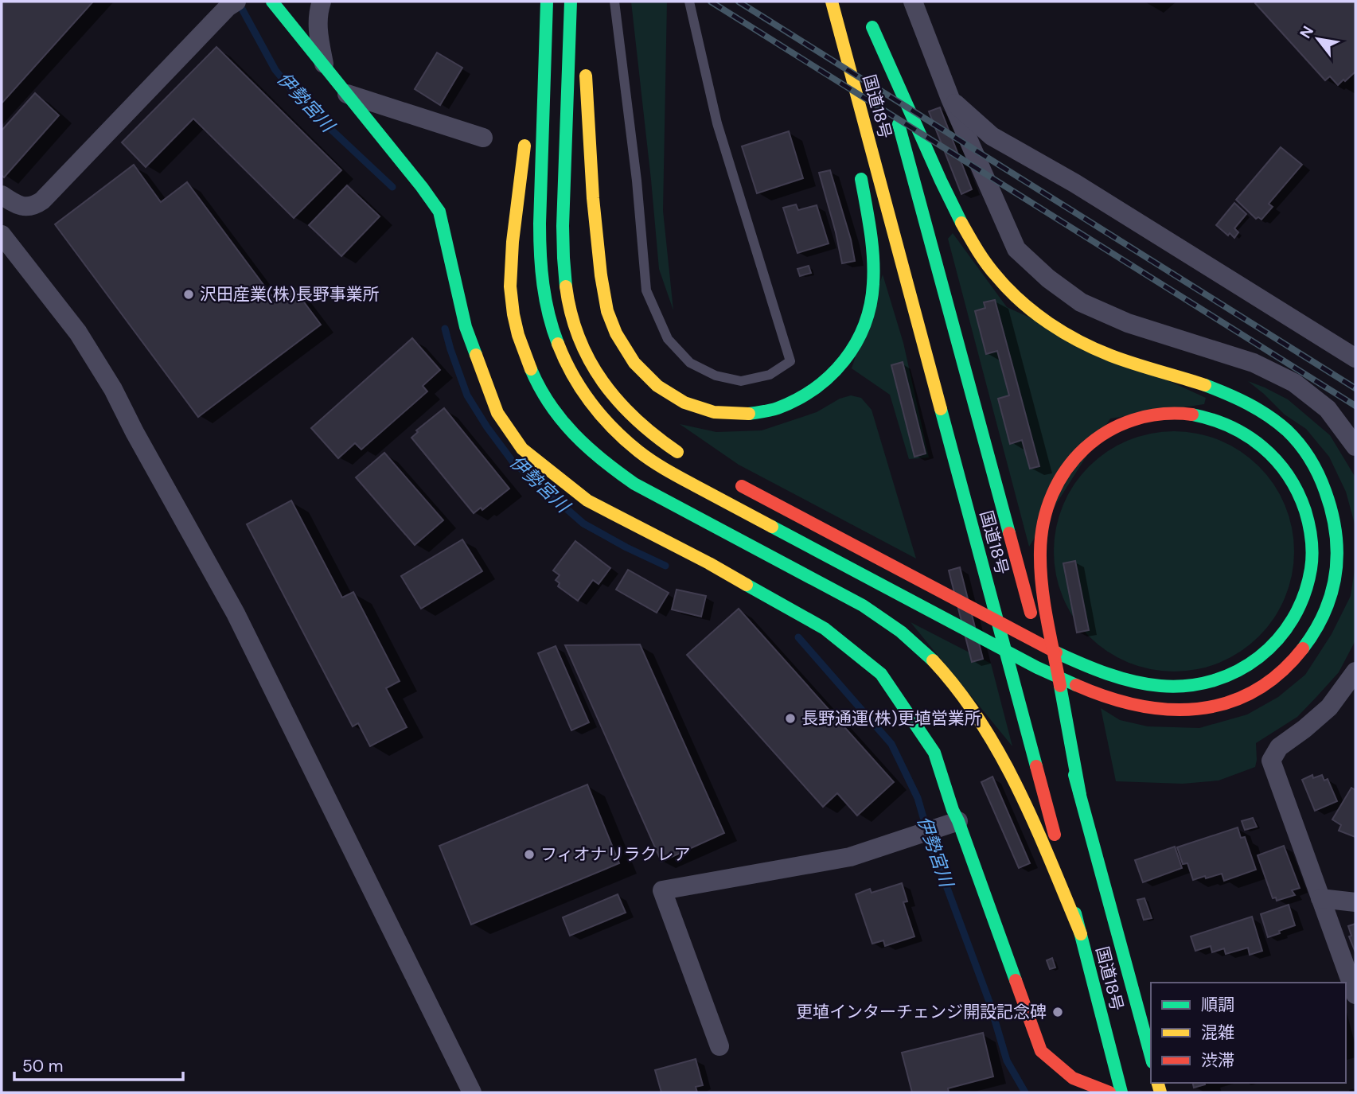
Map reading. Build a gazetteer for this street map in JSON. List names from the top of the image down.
{
  "streets": {
    "main road": ["国道18号"]
  },
  "water": ["伊勢宮川"],
  "places": [
    "沢田産業(株)長野事業所",
    "長野通運(株)更埴営業所",
    "フィオナリラクレア",
    "更埴インターチェンジ開設記念碑"
  ],
  "legend": ["順調", "混雑", "渋滞"],
  "scale_bar": "50 m",
  "north": "top left"
}
